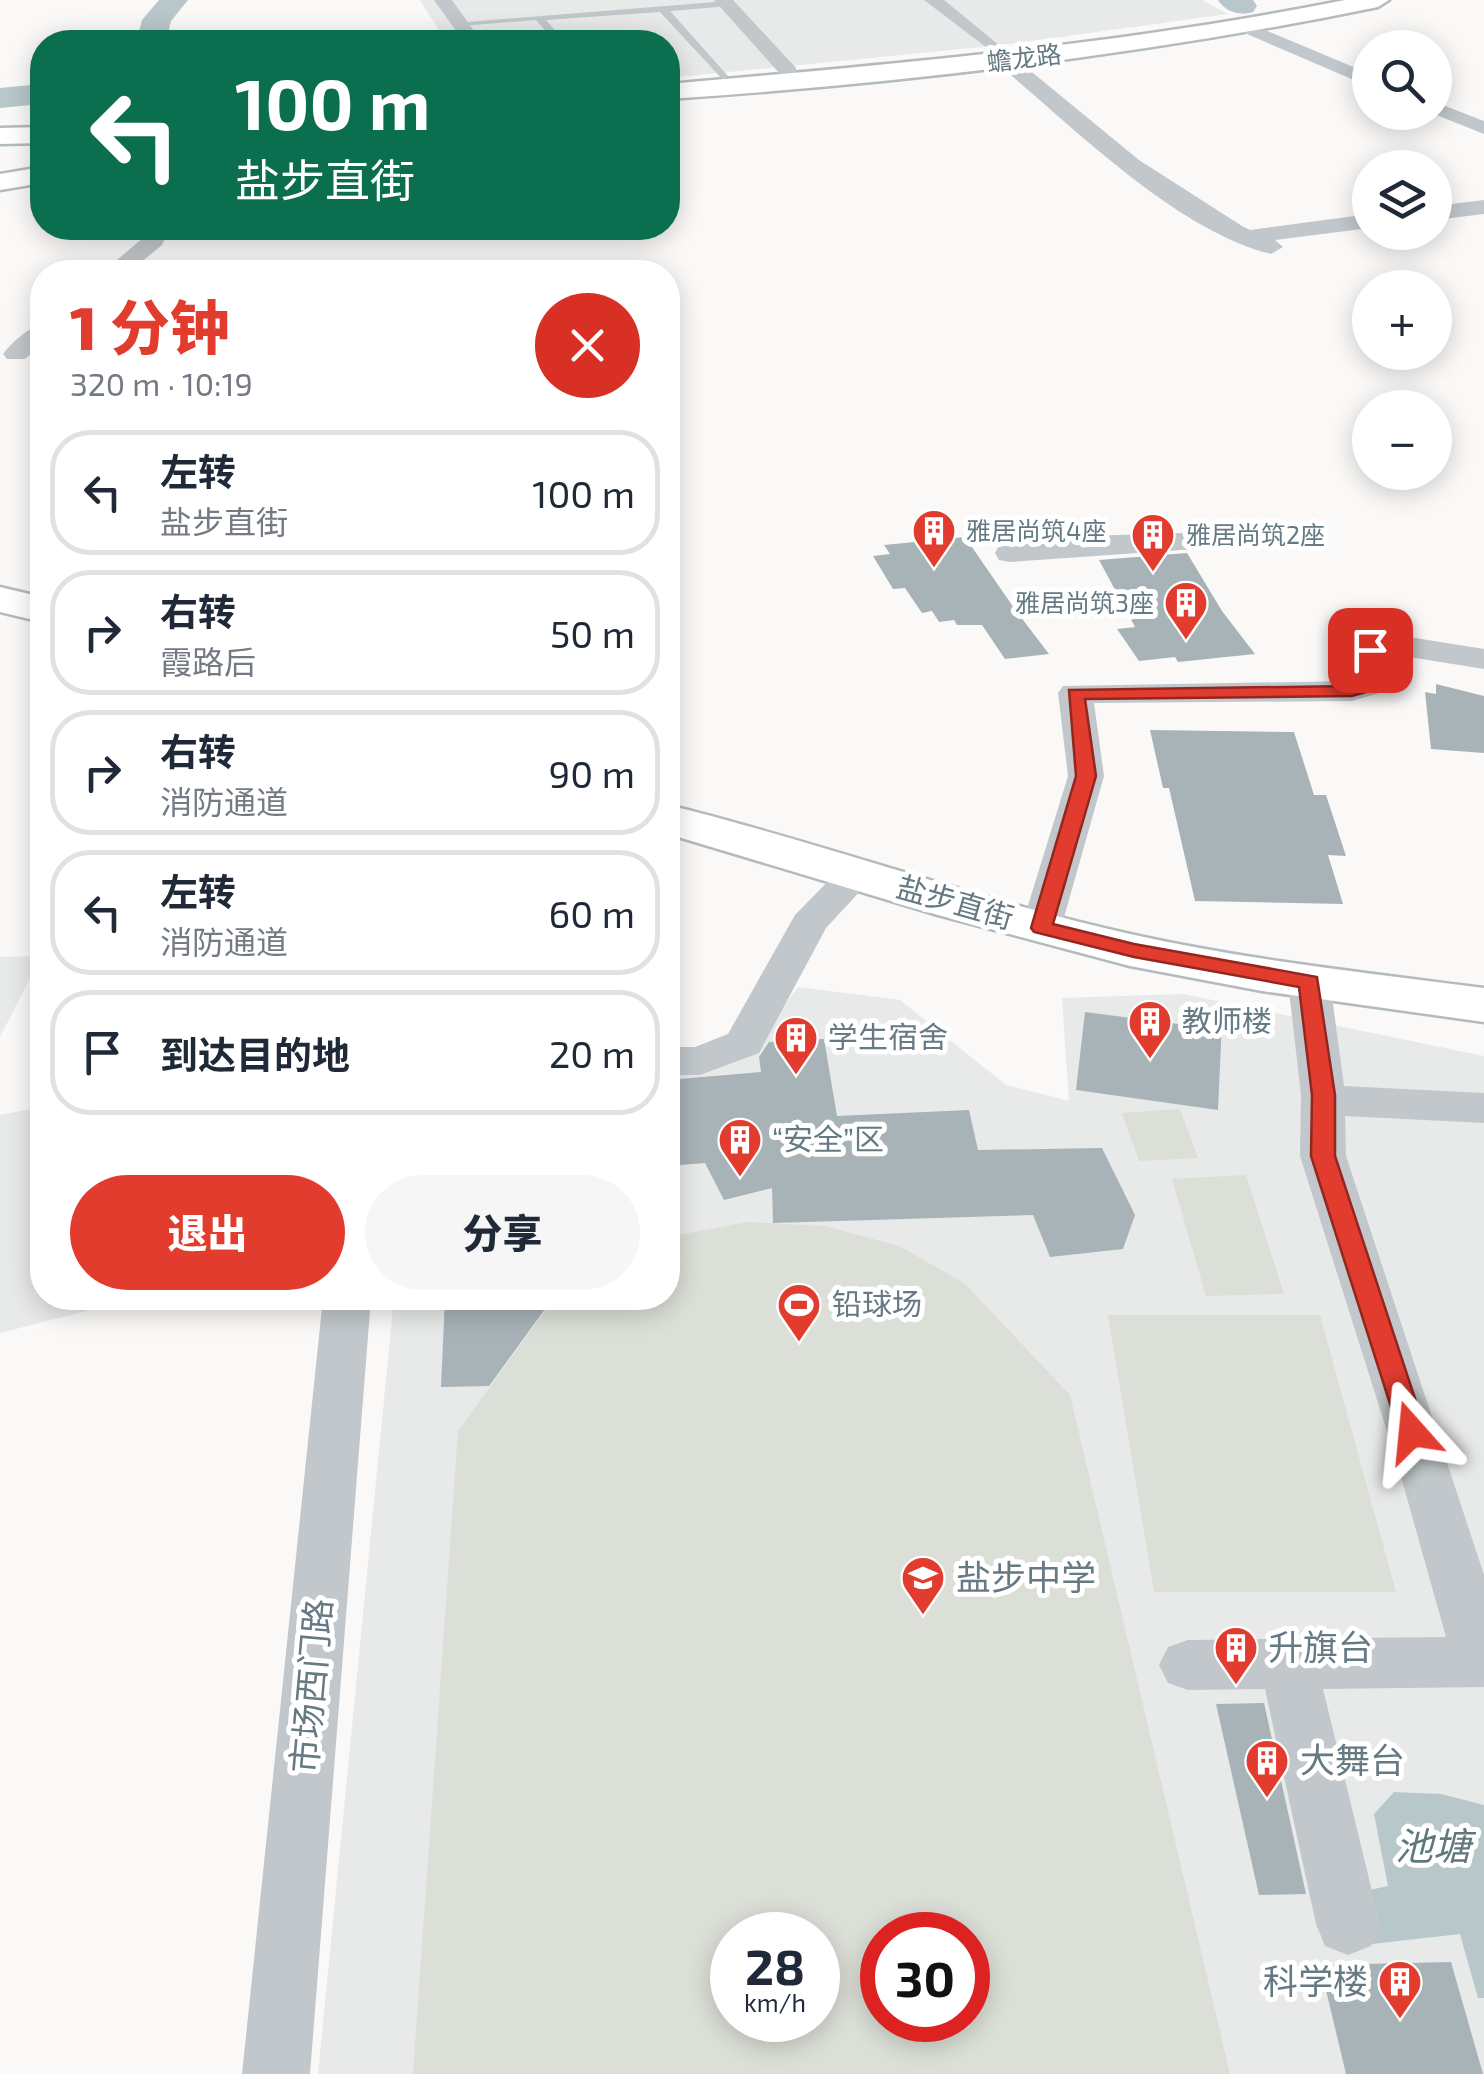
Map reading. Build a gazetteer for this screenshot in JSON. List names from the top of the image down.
{
  "streets": {
    "street": ["蟾龙路", "盐步直街", "市场西门路"]
  },
  "water": ["池塘"],
  "places": {
    "building": [
      "雅居尚筑4座",
      "雅居尚筑2座",
      "雅居尚筑3座",
      "教师楼",
      "学生宿舍",
      "“安全”区",
      "升旗台",
      "大舞台",
      "科学楼"
    ],
    "sports": ["铅球场"],
    "school or university": ["盐步中学"]
  },
  "page": {
    "map_buttons": ["+", "−"],
    "turn": ["100 m", "盐步直街"],
    "heading": ["1 分钟", "320 m · 10:19"],
    "list": [
      {
        "name": "左转",
        "note": "盐步直街",
        "value": "100 m"
      },
      {
        "name": "右转",
        "note": "霞路后",
        "value": "50 m"
      },
      {
        "name": "右转",
        "note": "消防通道",
        "value": "90 m"
      },
      {
        "name": "左转",
        "note": "消防通道",
        "value": "60 m"
      },
      {
        "name": "到达目的地",
        "value": "20 m"
      }
    ],
    "buttons": ["退出", "分享"],
    "speed": "28 km/h",
    "limit": "30"
  }
}
